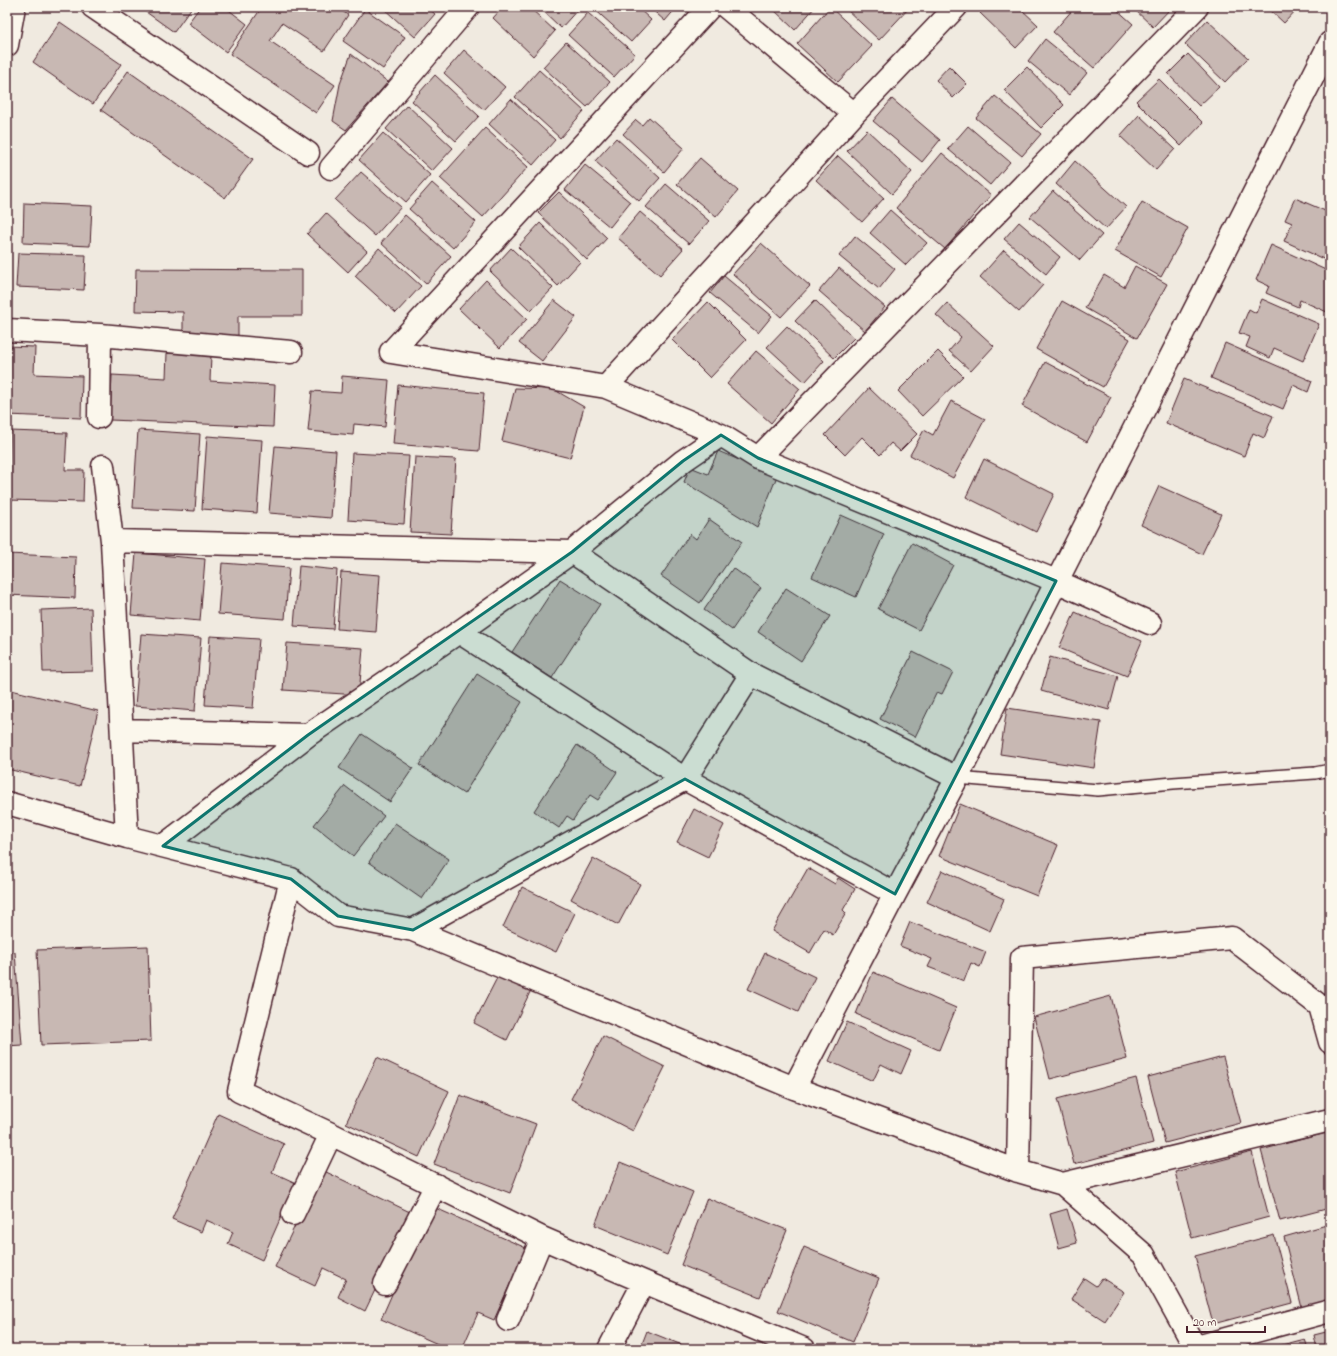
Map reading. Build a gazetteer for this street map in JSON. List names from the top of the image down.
{
  "scale_bar": "20 m"
}
